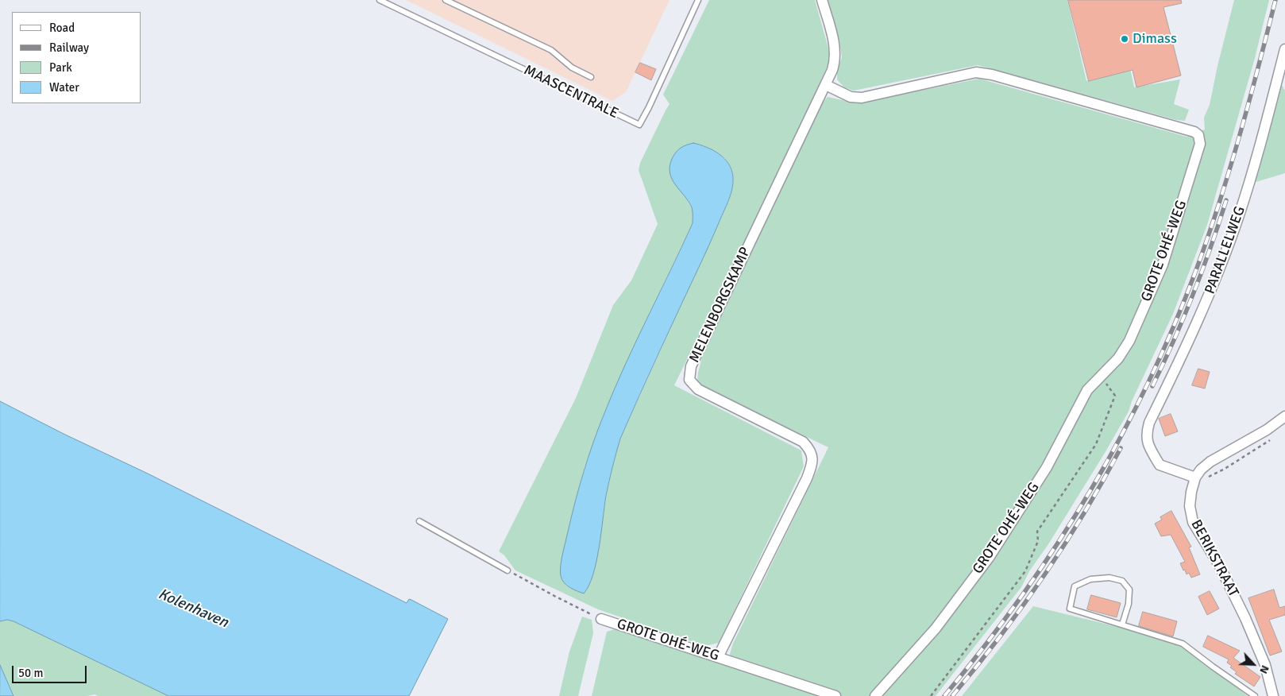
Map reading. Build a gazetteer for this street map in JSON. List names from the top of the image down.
{
  "streets": {
    "street": [
      "PARALLELWEG",
      "GROTE OHÉ-WEG",
      "MELENBORGSKAMP",
      "BERIKSTRAAT"
    ],
    "lane": ["MAASCENTRALE"]
  },
  "crossings": [
    ["PARALLELWEG", "BERIKSTRAAT"],
    ["GROTE OHÉ-WEG", "MELENBORGSKAMP"]
  ],
  "water": ["Kolenhaven"],
  "places": ["Dimass"],
  "legend": [
    "Road",
    "Railway",
    "Park",
    "Water"
  ],
  "scale_bar": "50 m",
  "north": "bottom right"
}
